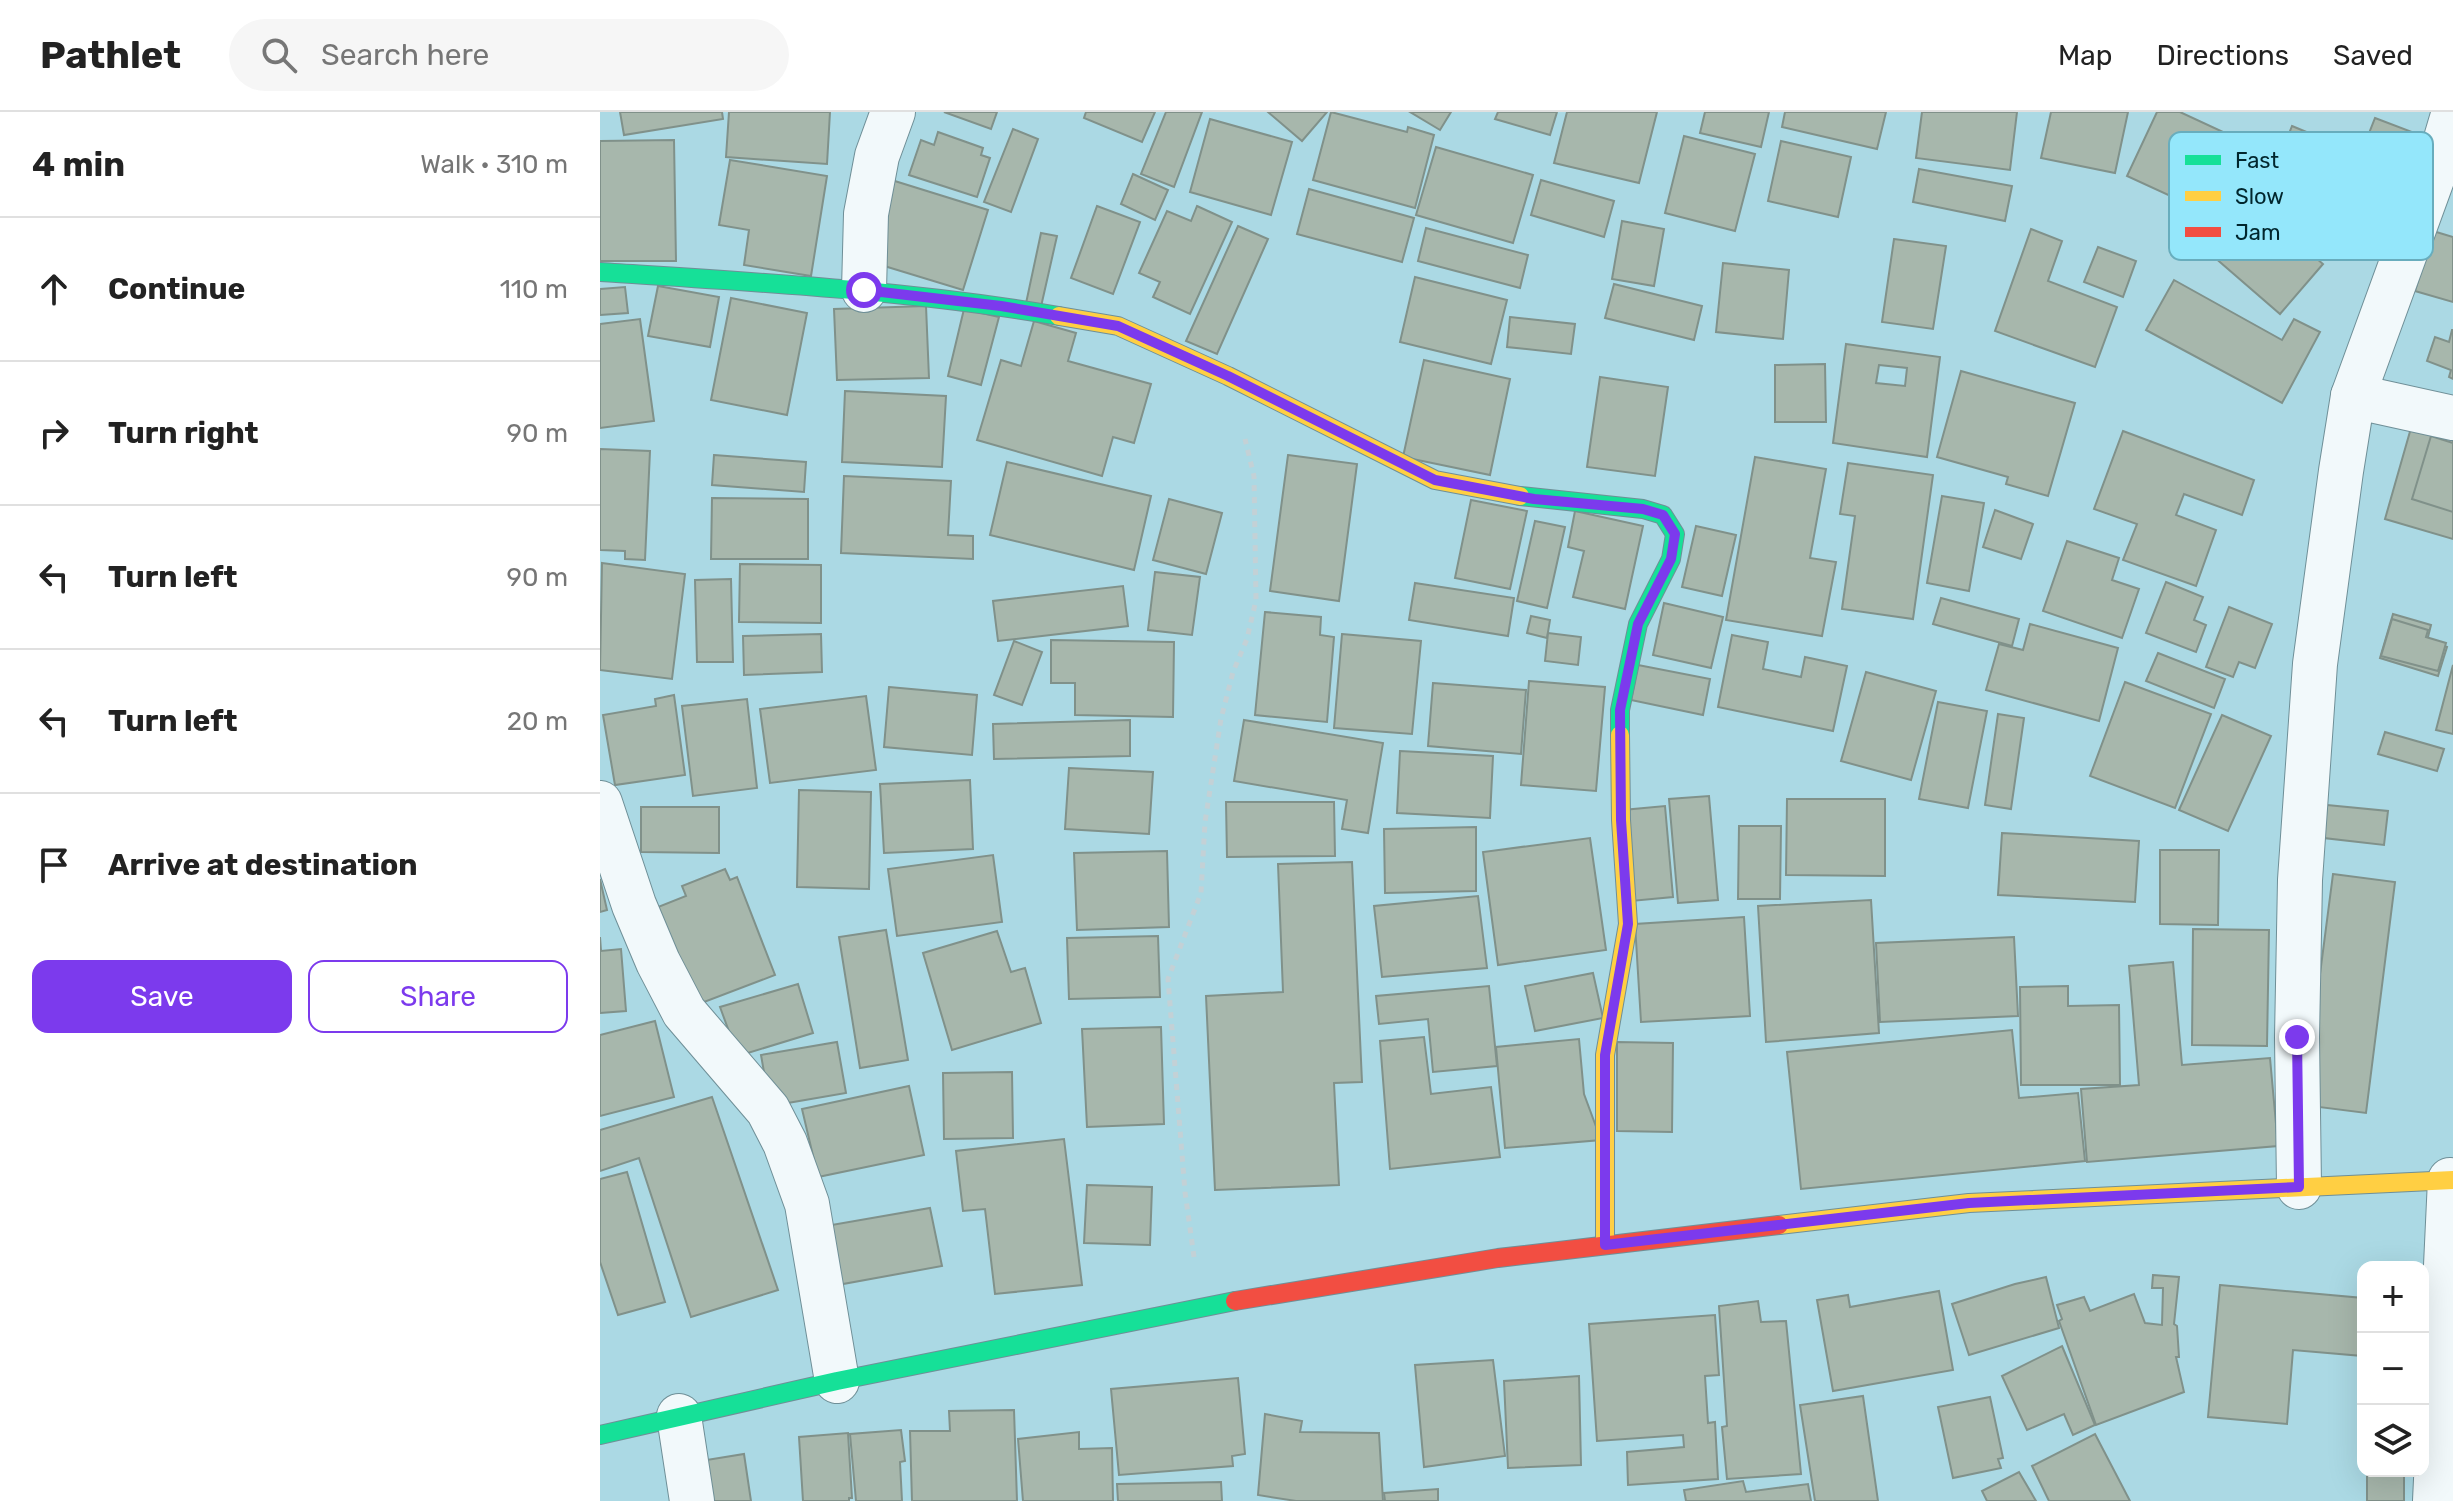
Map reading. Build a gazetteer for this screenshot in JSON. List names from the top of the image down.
{
  "legend": ["Fast", "Slow", "Jam"],
  "page": {
    "header": "Pathlet",
    "search": "Search here",
    "nav": ["Map", "Directions", "Saved"],
    "heading": ["4 min", "Walk · 310 m"],
    "list": [
      ["Continue", "110 m"],
      ["Turn right", "90 m"],
      ["Turn left", "90 m"],
      ["Turn left", "20 m"],
      "Arrive at destination"
    ],
    "buttons": ["Save", "Share"],
    "map_buttons": ["+", "−"]
  }
}
